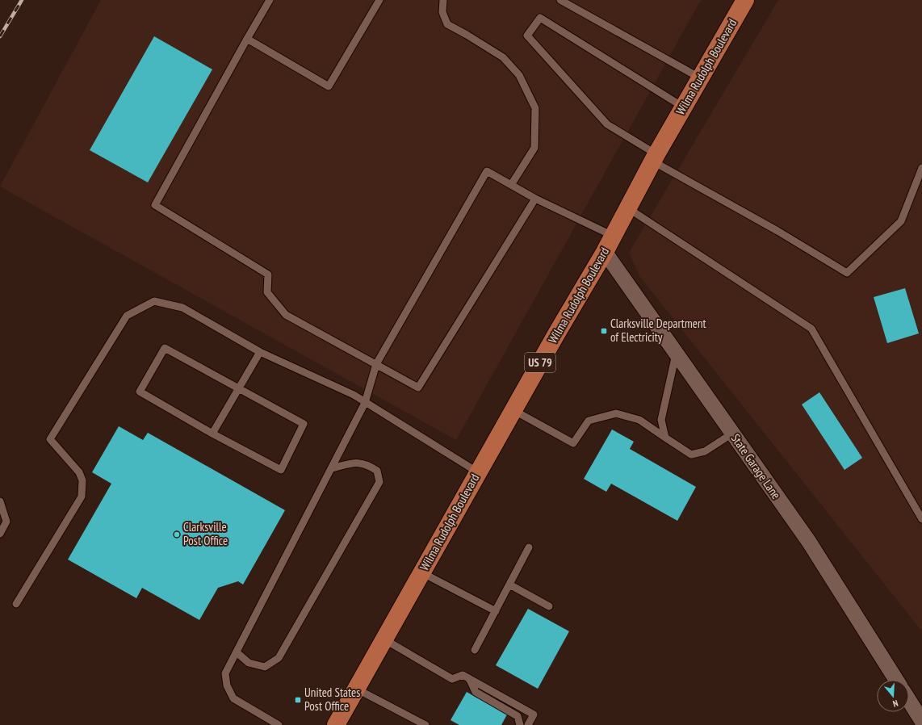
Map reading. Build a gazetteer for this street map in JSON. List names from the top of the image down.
{
  "streets": {
    "highway": ["Wilma Rudolph Boulevard", "US 79"],
    "street": ["State Garage Lane"]
  },
  "crossings": [
    ["Wilma Rudolph Boulevard", "State Garage Lane"]
  ],
  "places": {
    "transit": ["Clarksville Department of Electricity", "United States Post Office"],
    "other": ["Clarksville Post Office"]
  },
  "north": "bottom"
}
